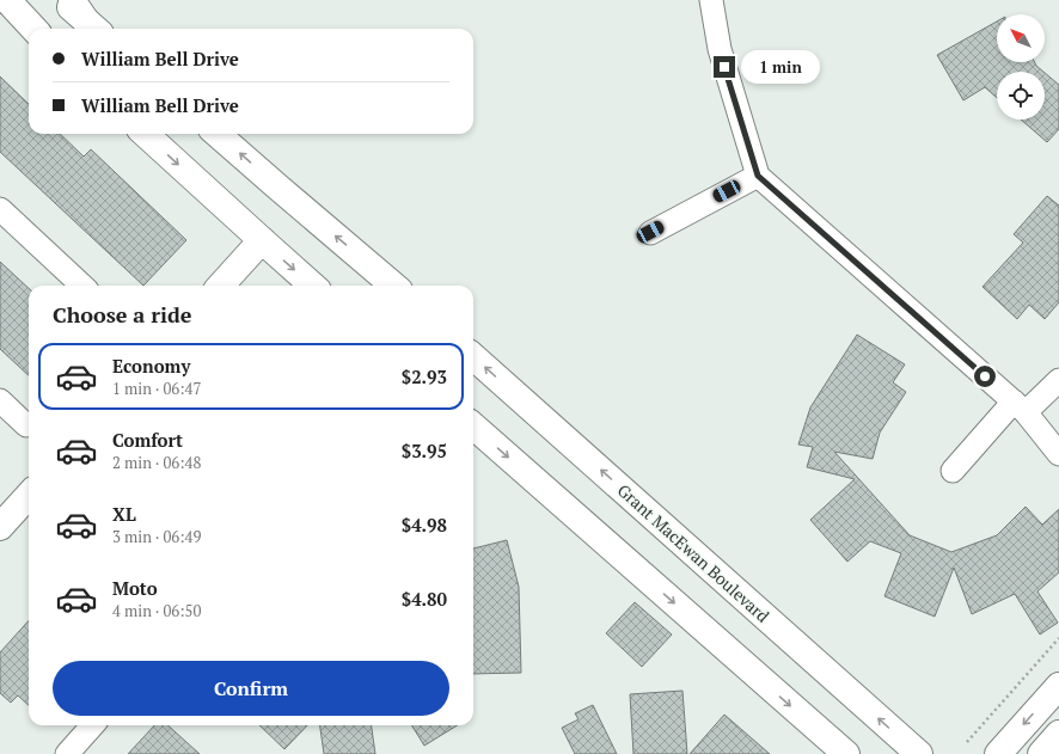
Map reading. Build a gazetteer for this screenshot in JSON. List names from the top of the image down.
{
  "streets": {
    "main road": ["Grant MacEwan Boulevard"]
  },
  "north": "top left",
  "page": {
    "banner": ["William Bell Drive", "William Bell Drive"],
    "bubble": "1 min",
    "heading": "Choose a ride",
    "list": [
      {
        "name": "Economy",
        "note": "1 min · 06:47",
        "value": "$2.93"
      },
      {
        "name": "Comfort",
        "note": "2 min · 06:48",
        "value": "$3.95"
      },
      {
        "name": "XL",
        "note": "3 min · 06:49",
        "value": "$4.98"
      },
      {
        "name": "Moto",
        "note": "4 min · 06:50",
        "value": "$4.80"
      }
    ],
    "buttons": "Confirm"
  }
}
